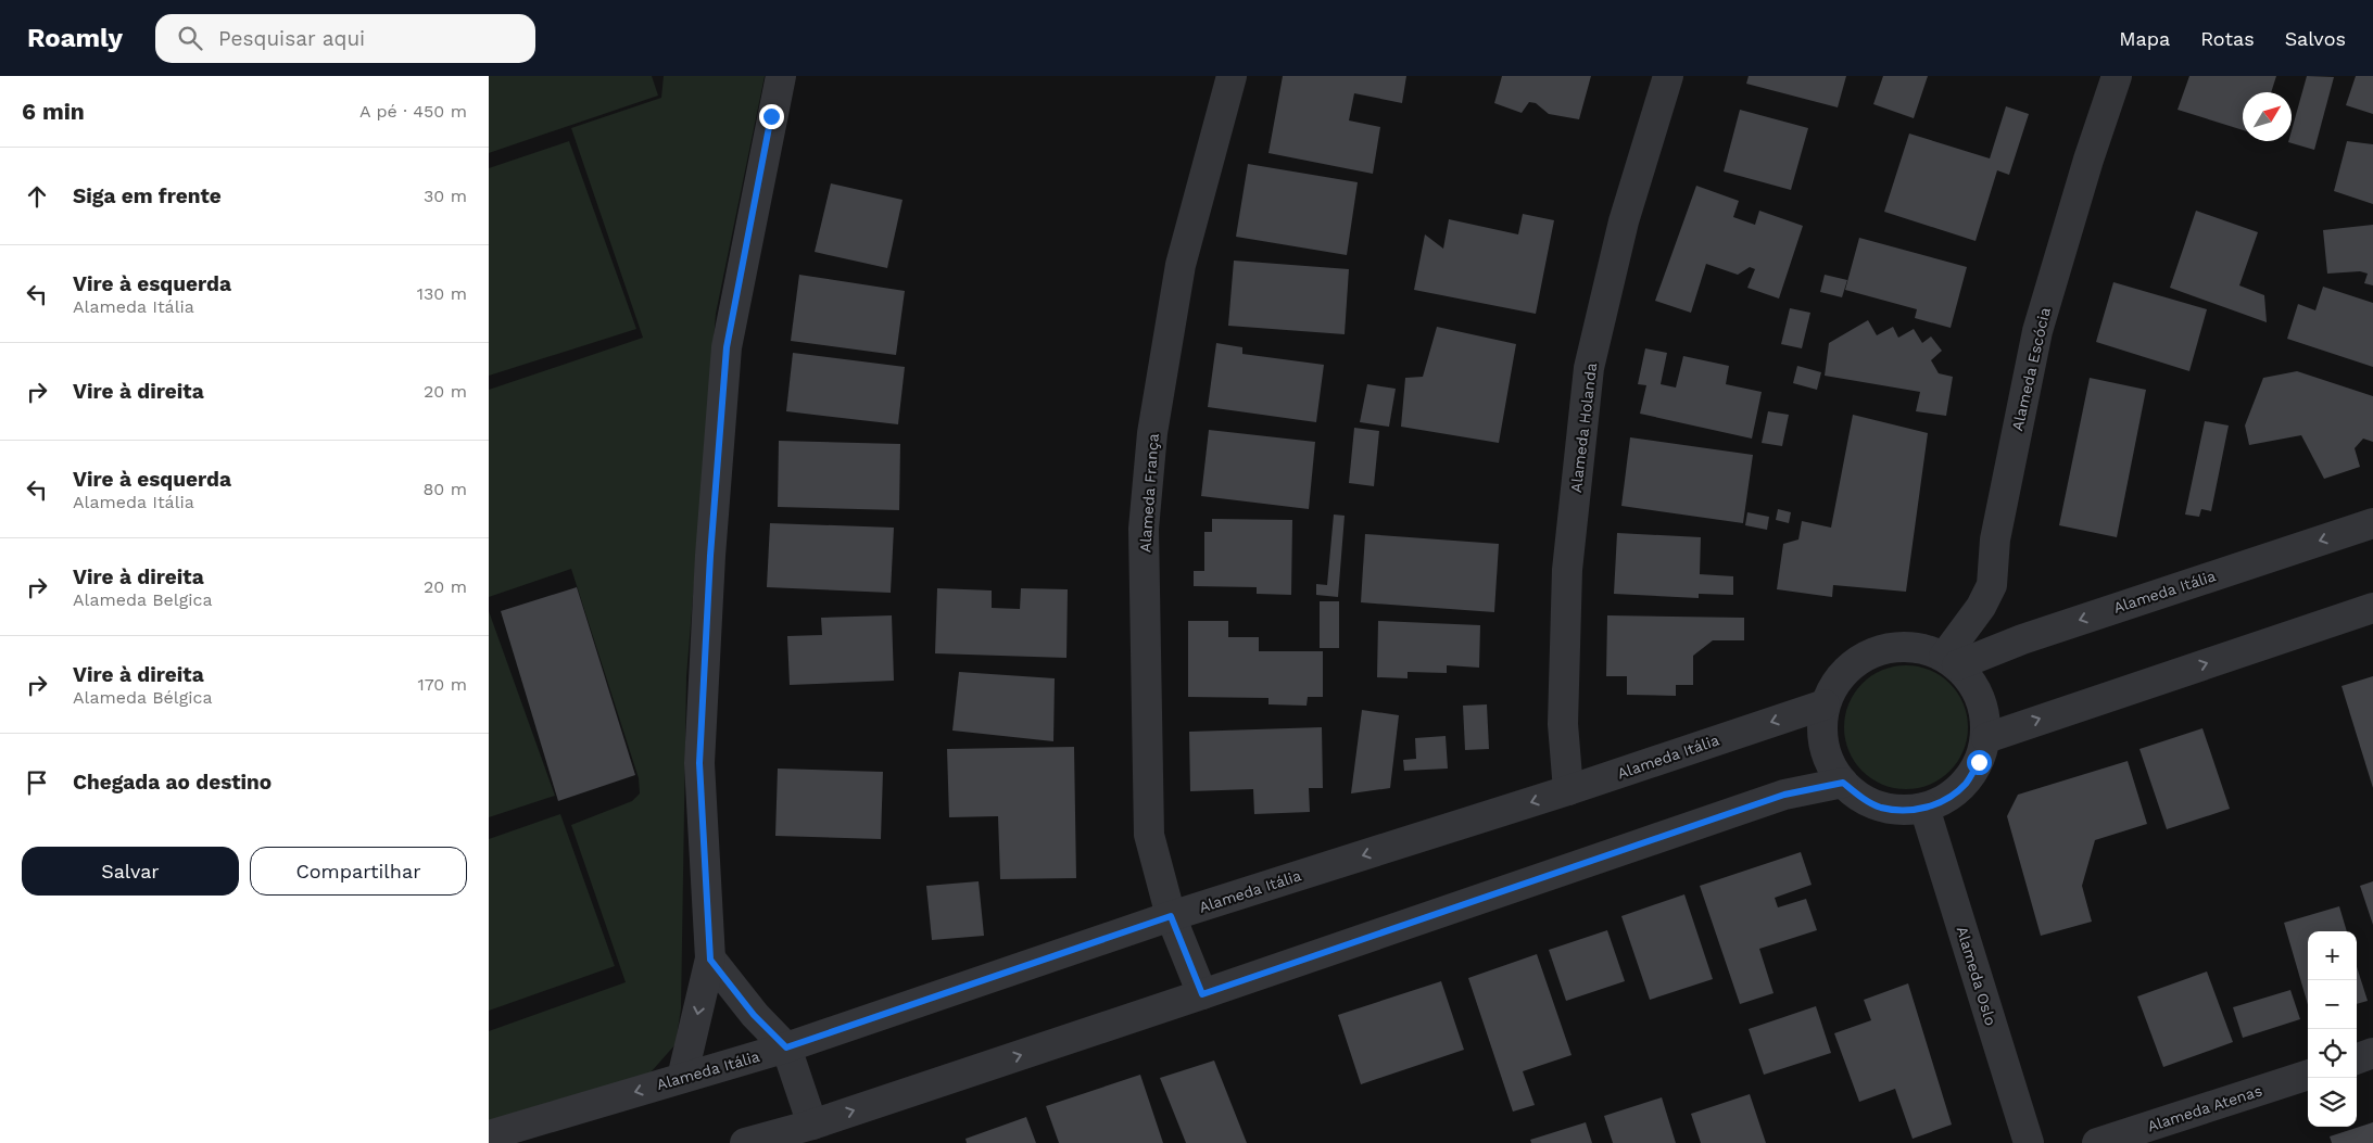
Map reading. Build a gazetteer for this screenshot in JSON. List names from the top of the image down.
{
  "streets": {
    "street": [
      "Alameda Escócia",
      "Alameda Holanda",
      "Alameda França",
      "Alameda Itália",
      "Alameda Oslo",
      "Alameda Atenas"
    ]
  },
  "crossings": [
    ["Alameda Escócia", "Alameda Itália"],
    ["Alameda Escócia", "Alameda Oslo"],
    ["Alameda Holanda", "Alameda Itália"],
    ["Alameda França", "Alameda Itália"],
    ["Alameda Itália", "Alameda Oslo"]
  ],
  "north": "top right",
  "page": {
    "header": "Roamly",
    "search": "Pesquisar aqui",
    "nav": ["Mapa", "Rotas", "Salvos"],
    "heading": ["6 min", "A pé · 450 m"],
    "list": [
      ["Siga em frente", "30 m"],
      ["Vire à esquerda", "Alameda Itália", "130 m"],
      ["Vire à direita", "20 m"],
      ["Vire à esquerda", "Alameda Itália", "80 m"],
      ["Vire à direita", "Alameda Belgica", "20 m"],
      ["Vire à direita", "Alameda Bélgica", "170 m"],
      "Chegada ao destino"
    ],
    "buttons": ["Salvar", "Compartilhar"],
    "map_buttons": ["+", "−"]
  }
}
